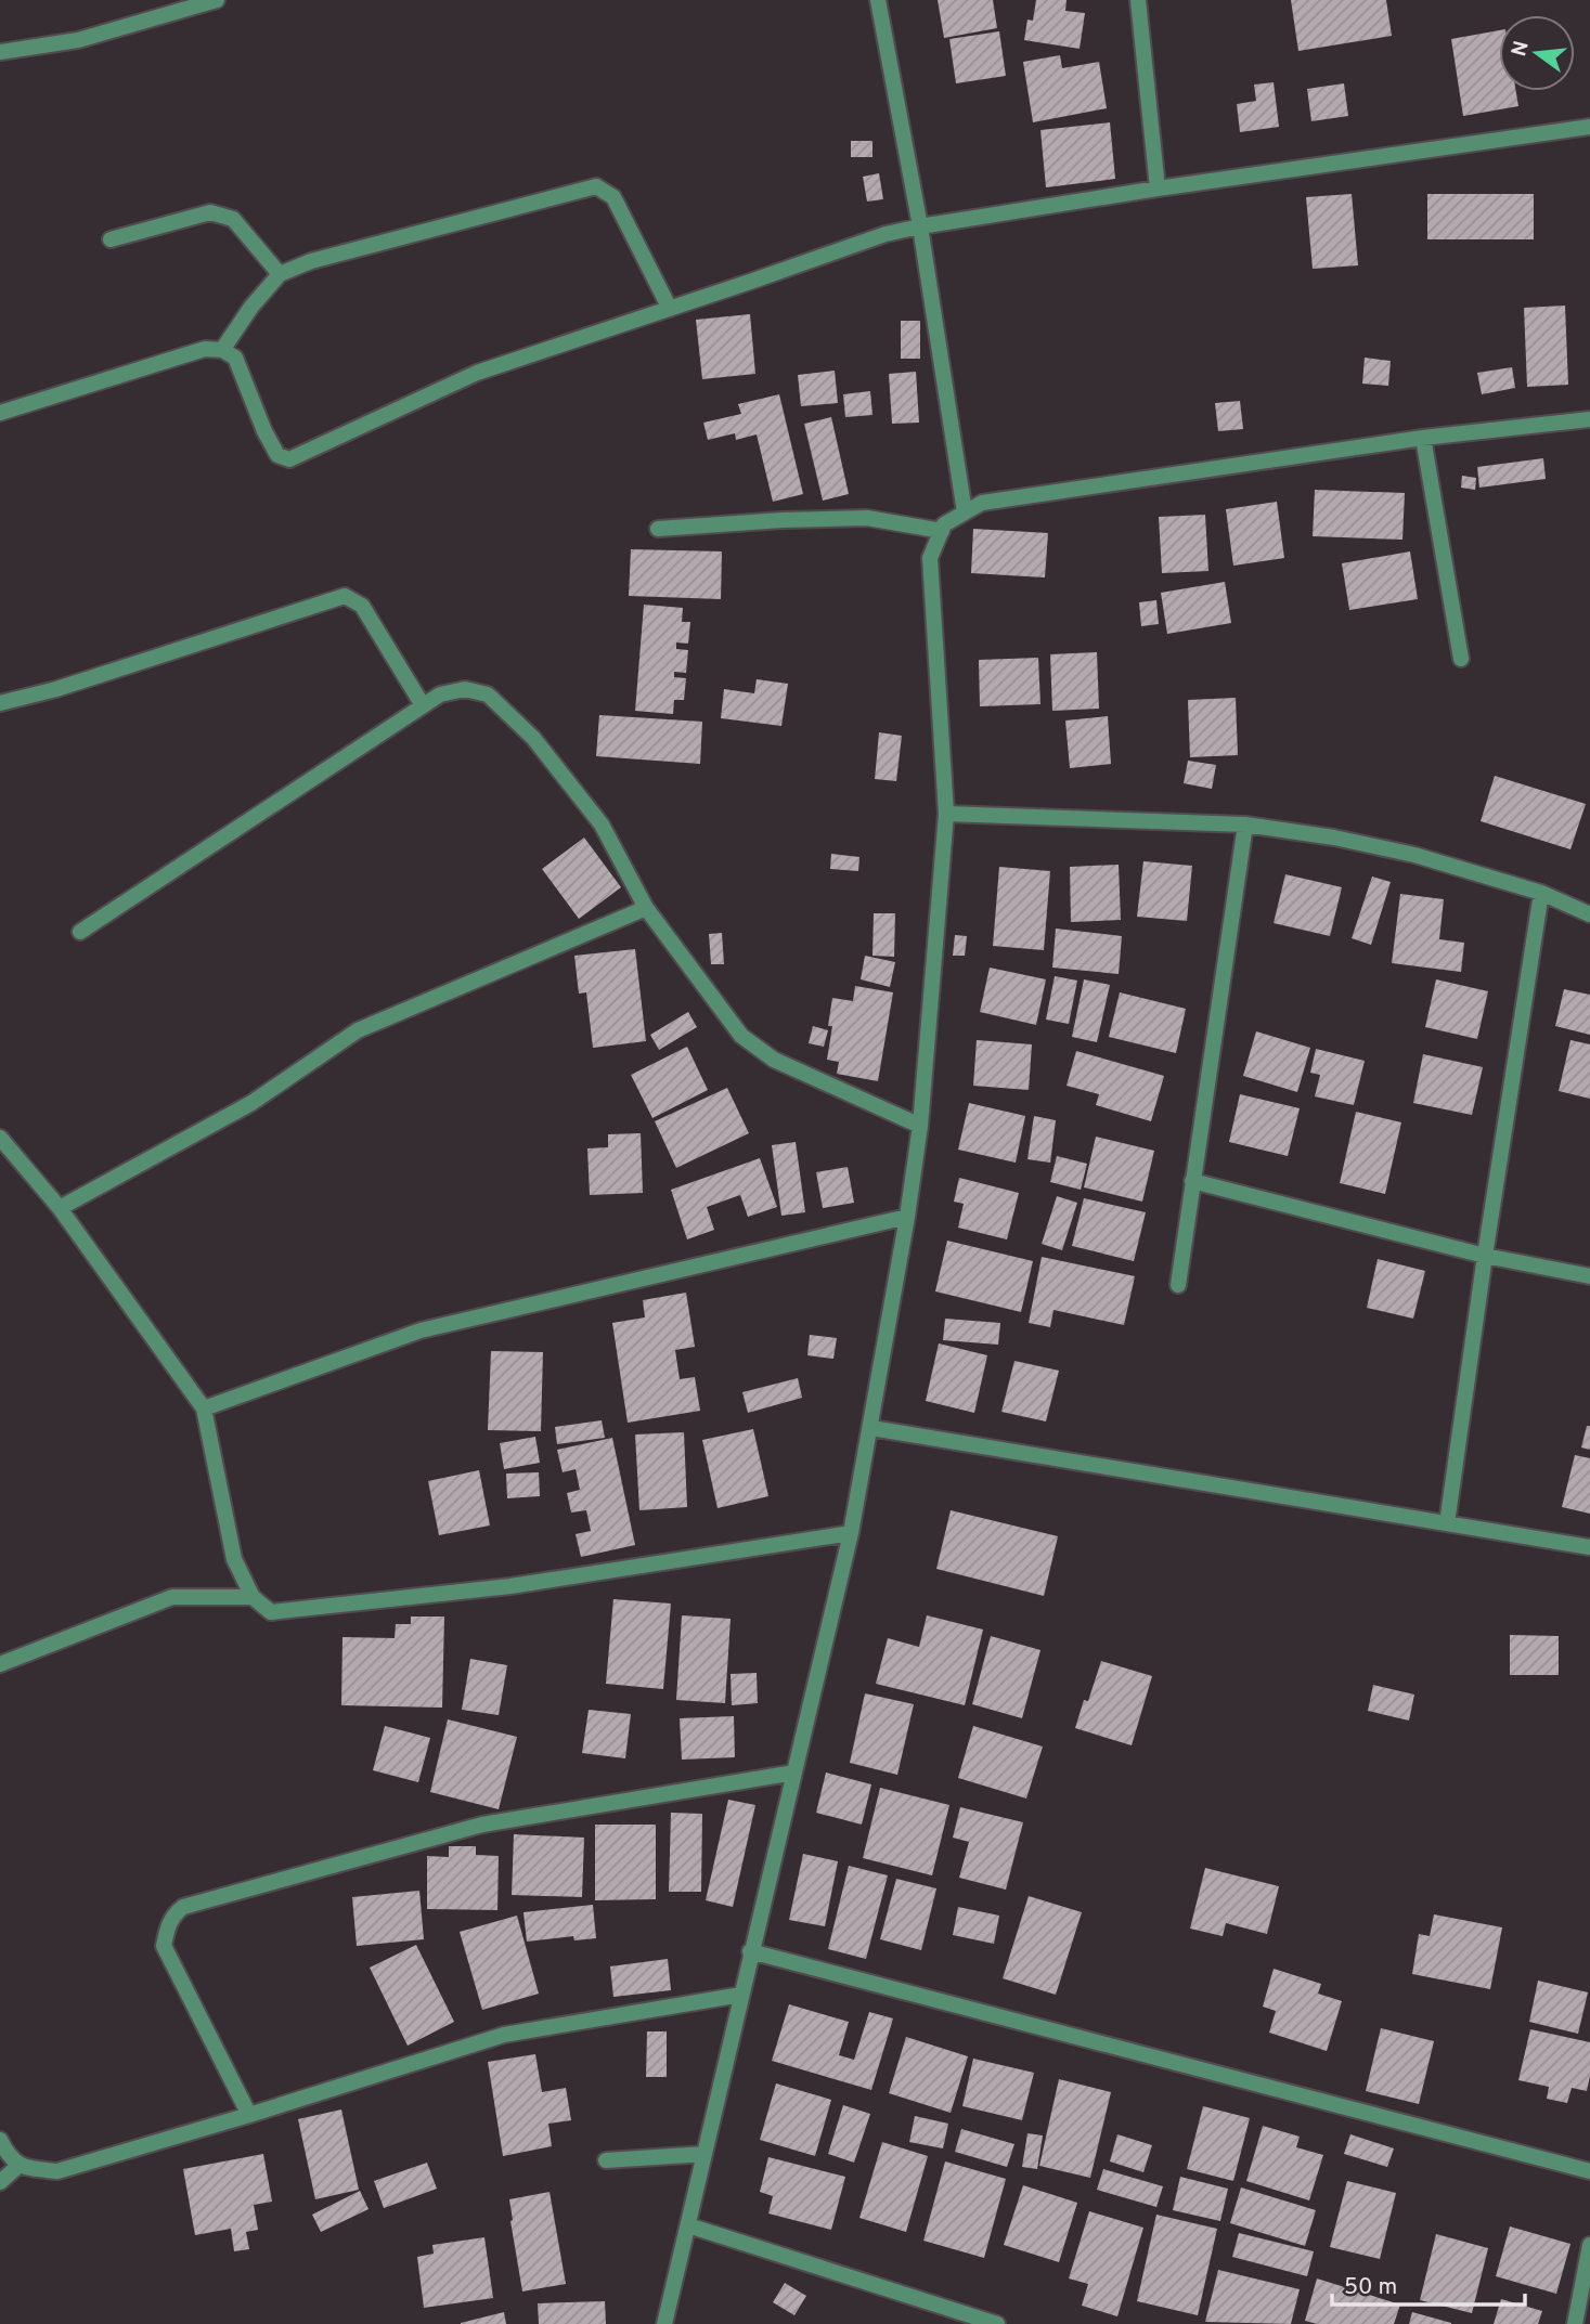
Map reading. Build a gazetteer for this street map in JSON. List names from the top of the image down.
{
  "scale_bar": "50 m",
  "north": "left"
}
